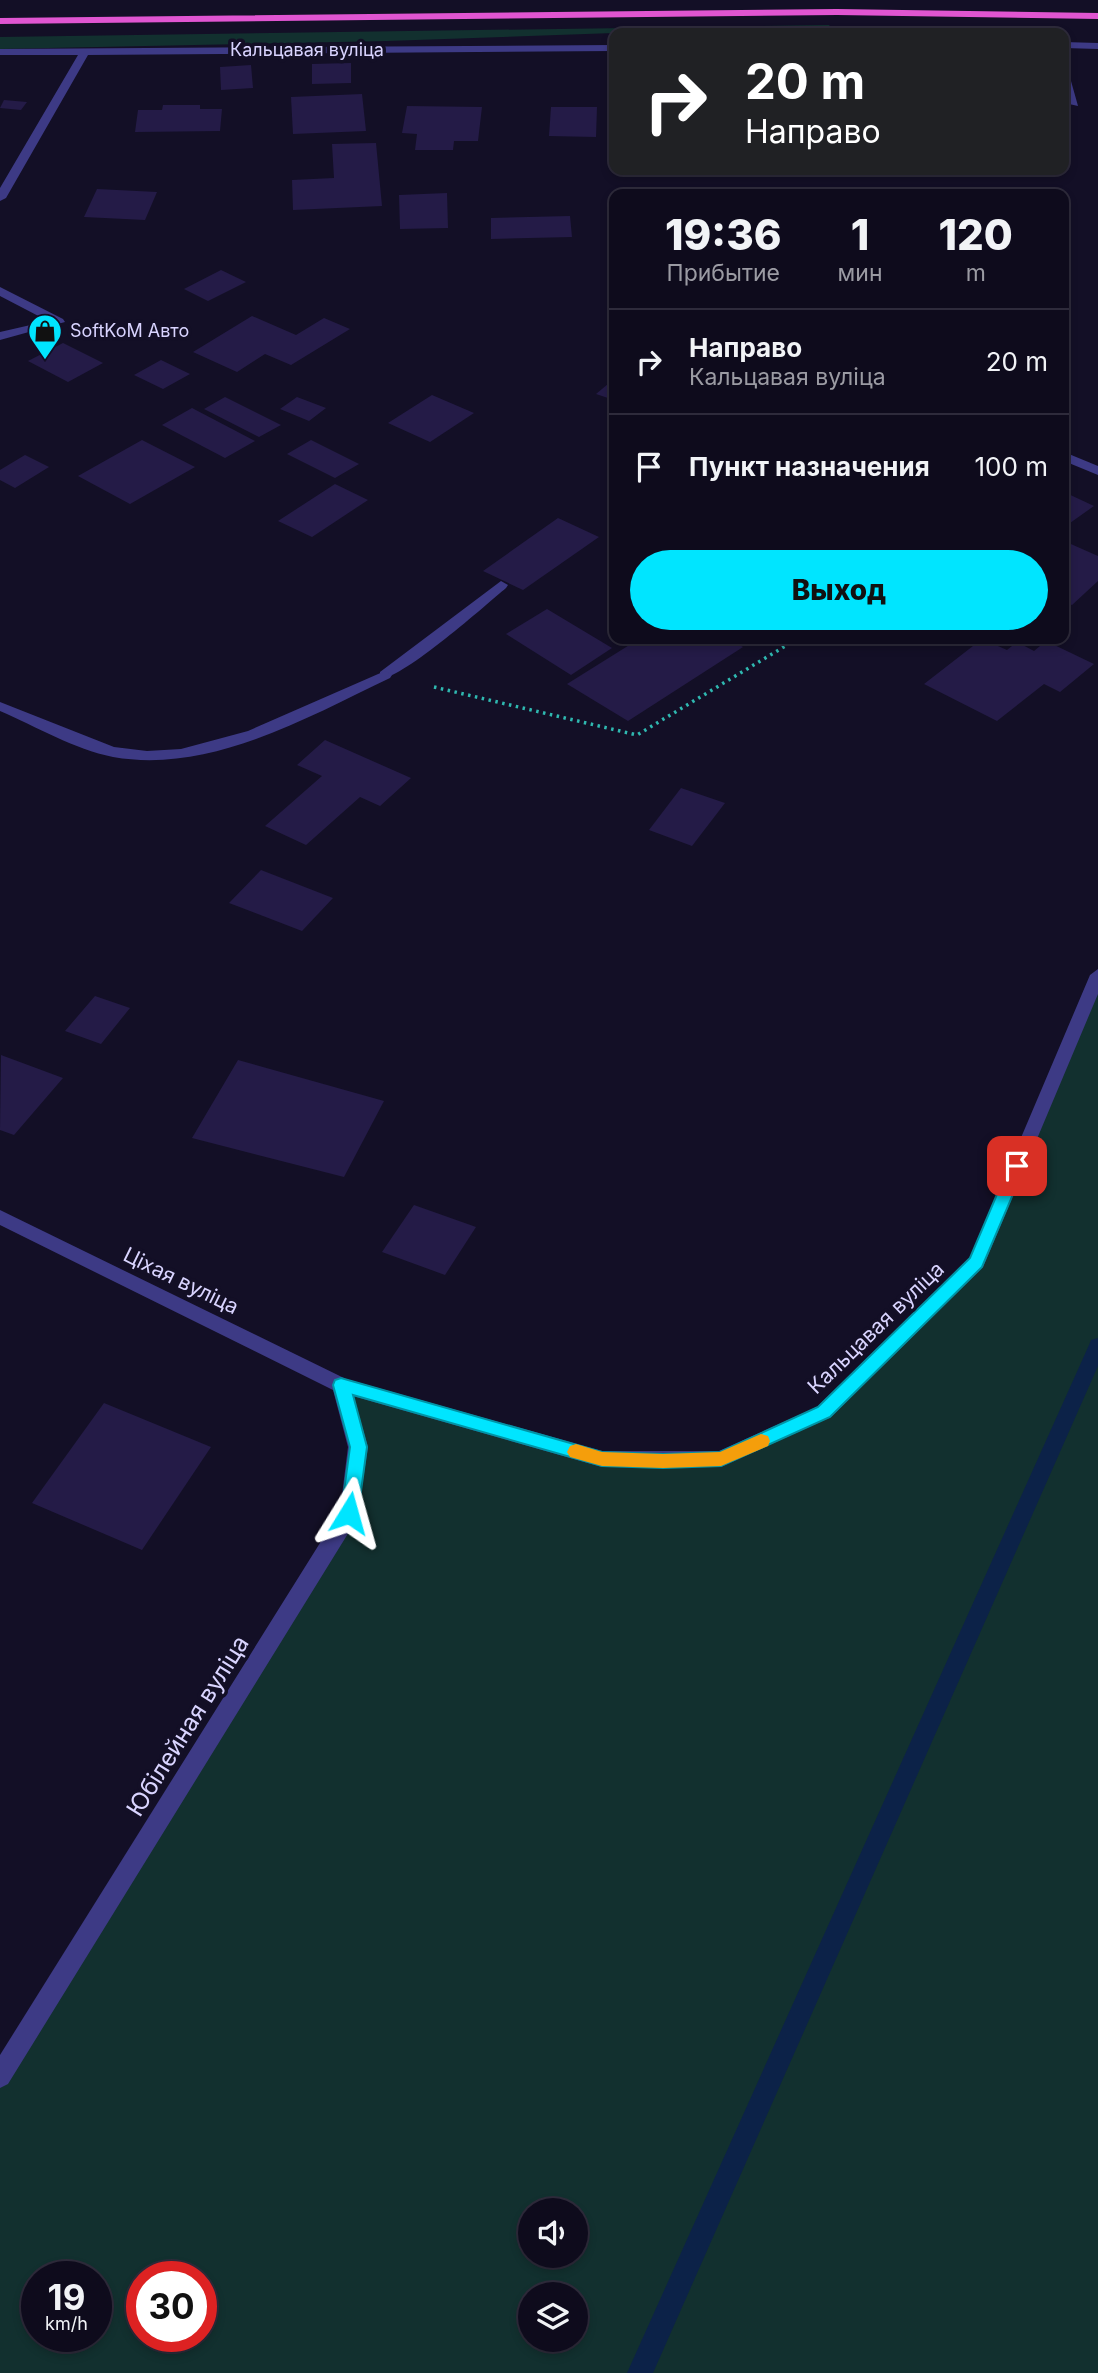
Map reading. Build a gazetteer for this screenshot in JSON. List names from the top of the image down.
{
  "streets": {
    "street": ["Кальцавая вуліца", "Ціхая вуліца", "Юбілейная вуліца"]
  },
  "crossings": [
    ["Кальцавая вуліца", "Ціхая вуліца"],
    ["Кальцавая вуліца", "Юбілейная вуліца"],
    ["Ціхая вуліца", "Юбілейная вуліца"]
  ],
  "places": {
    "shop": ["SoftKoM Авто"]
  },
  "page": {
    "turn": ["20 m", "Направо"],
    "eta": [
      "19:36",
      "Прибытие",
      "1",
      "мин",
      "120",
      "m"
    ],
    "list": [
      {
        "name": "Направо",
        "note": "Кальцавая вуліца",
        "value": "20 m"
      },
      {
        "name": "Пункт назначения",
        "value": "100 m"
      }
    ],
    "buttons": "Выход",
    "speed": "19 km/h",
    "limit": "30"
  }
}
